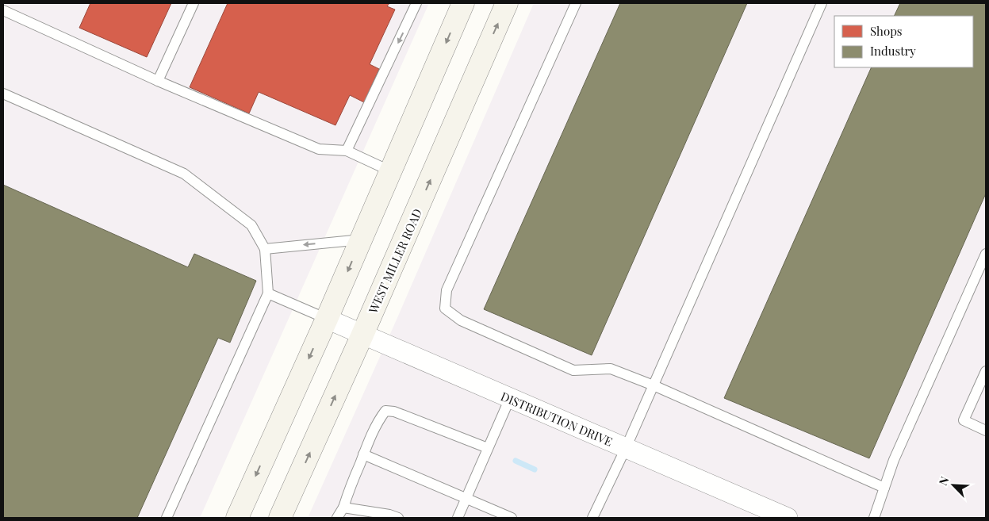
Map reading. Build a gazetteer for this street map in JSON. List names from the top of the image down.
{
  "streets": {
    "main road": ["WEST MILLER ROAD"],
    "street": ["DISTRIBUTION DRIVE"]
  },
  "crossings": [
    ["WEST MILLER ROAD", "DISTRIBUTION DRIVE"]
  ],
  "legend": ["Shops", "Industry"],
  "north": "top left"
}
